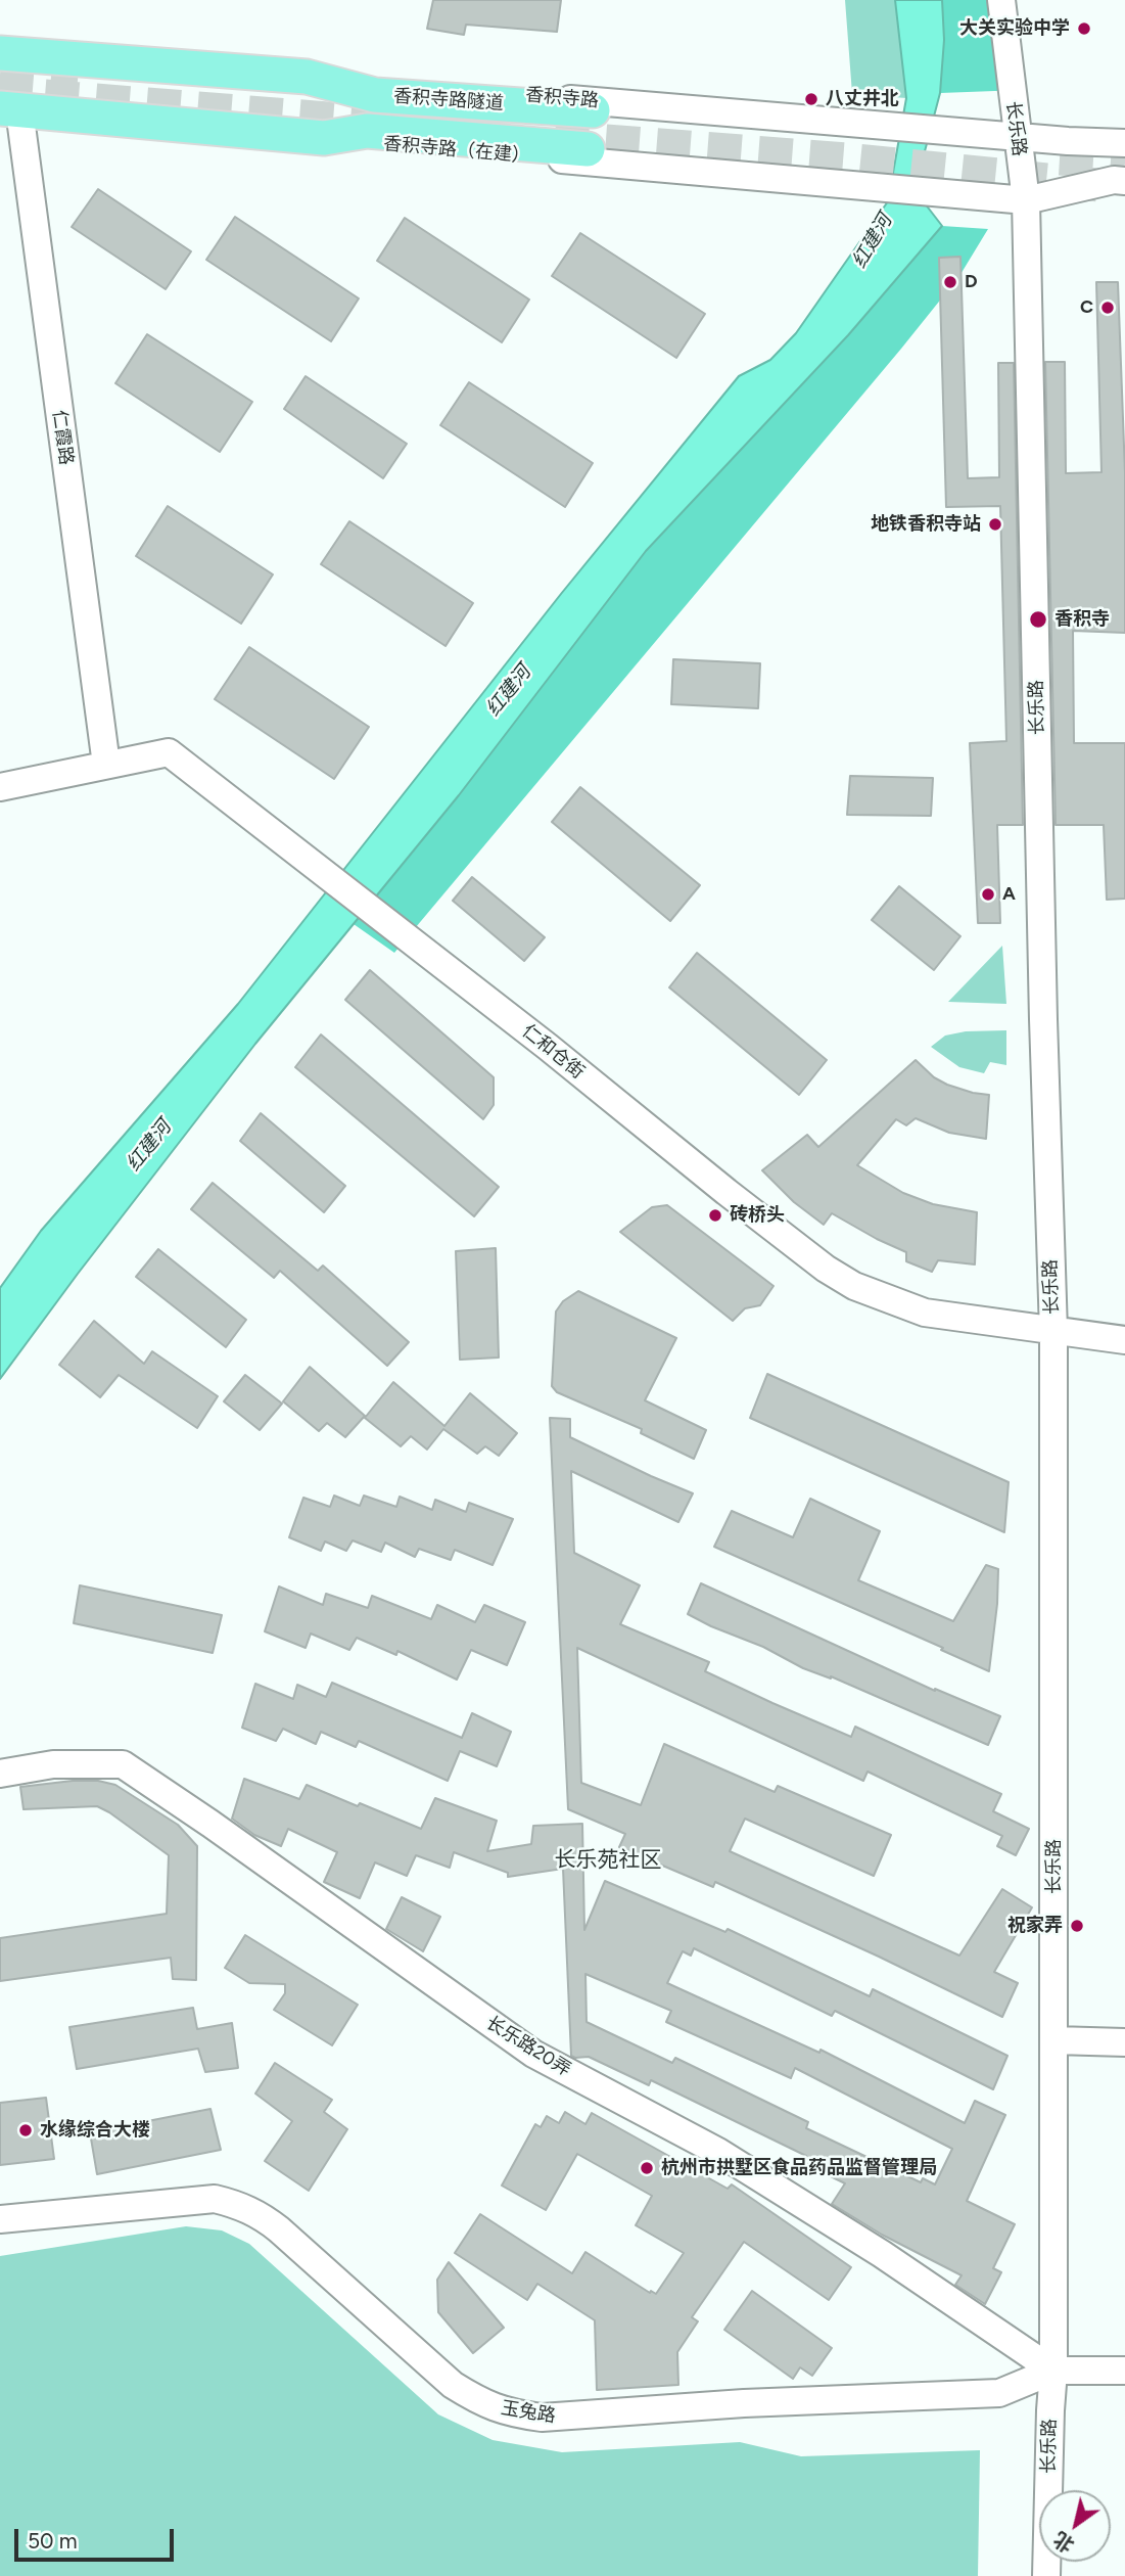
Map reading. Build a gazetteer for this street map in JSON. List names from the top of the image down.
{
  "streets": {
    "main road": ["香积寺路", "香积寺路隧道", "香积寺路（在建）"],
    "street": [
      "长乐路",
      "仁霞路",
      "仁和仓街",
      "长乐路20弄",
      "玉兔路"
    ]
  },
  "crossings": [
    ["香积寺路", "香积寺路隧道"],
    ["香积寺路", "长乐路"],
    ["香积寺路隧道", "香积寺路（在建）"],
    ["长乐路", "香积寺路（在建）"],
    ["长乐路", "仁和仓街"],
    ["长乐路", "长乐路20弄"],
    ["长乐路", "玉兔路"],
    ["香积寺路（在建）", "仁霞路"],
    ["仁霞路", "仁和仓街"],
    ["长乐路20弄", "玉兔路"]
  ],
  "districts": ["长乐苑社区"],
  "water": ["红建河"],
  "places": [
    "大关实验中学",
    "八丈井北",
    "D",
    "C",
    "地铁香积寺站",
    "香积寺",
    "A",
    "砖桥头",
    "祝家弄",
    "水缘综合大楼",
    "杭州市拱墅区食品药品监督管理局"
  ],
  "scale_bar": "50 m",
  "north": "bottom left"
}
